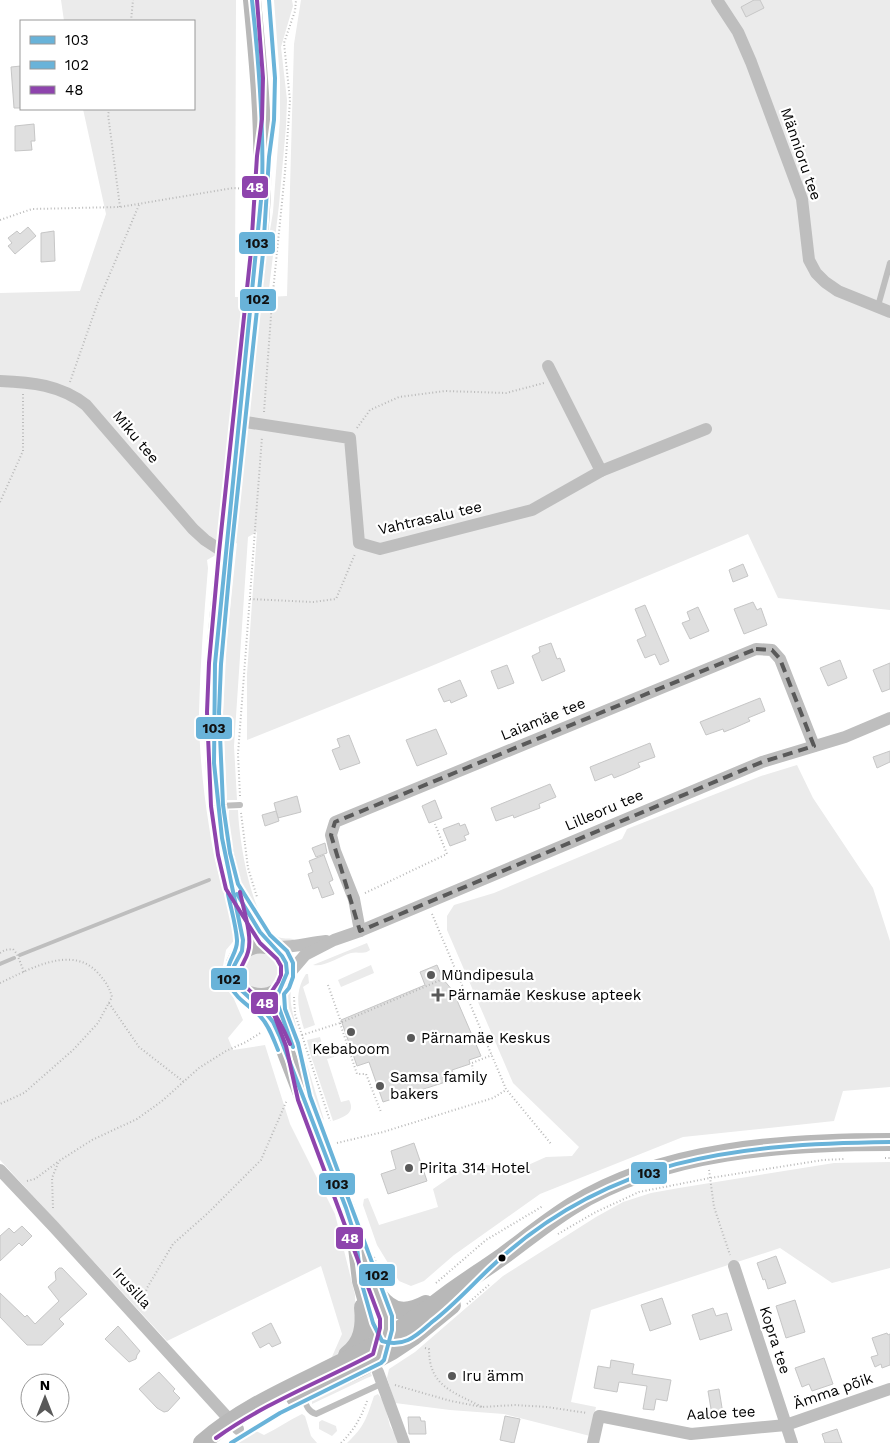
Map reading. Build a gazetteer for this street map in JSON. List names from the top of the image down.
{
  "streets": {
    "street": [
      "Männioru tee",
      "Miku tee",
      "Vahtrasalu tee",
      "Laiamäe tee",
      "Lilleoru tee",
      "Irusilla",
      "Kopra tee",
      "Ämma põik",
      "Aaloe tee"
    ]
  },
  "crossings": [
    ["Laiamäe tee", "Lilleoru tee"],
    ["Kopra tee", "Ämma põik"],
    ["Kopra tee", "Aaloe tee"],
    ["Ämma põik", "Aaloe tee"]
  ],
  "places": {
    "other": [
      "Mündipesula",
      "Kebaboom",
      "Pärnamäe Keskus",
      "Samsa family bakers",
      "Pirita 314 Hotel",
      "Iru ämm"
    ],
    "health": ["Pärnamäe Keskuse apteek"]
  },
  "lines": ["transit line 103", "transit line 102", "transit line 48"],
  "legend": ["103", "102", "48"],
  "north": "top"
}
